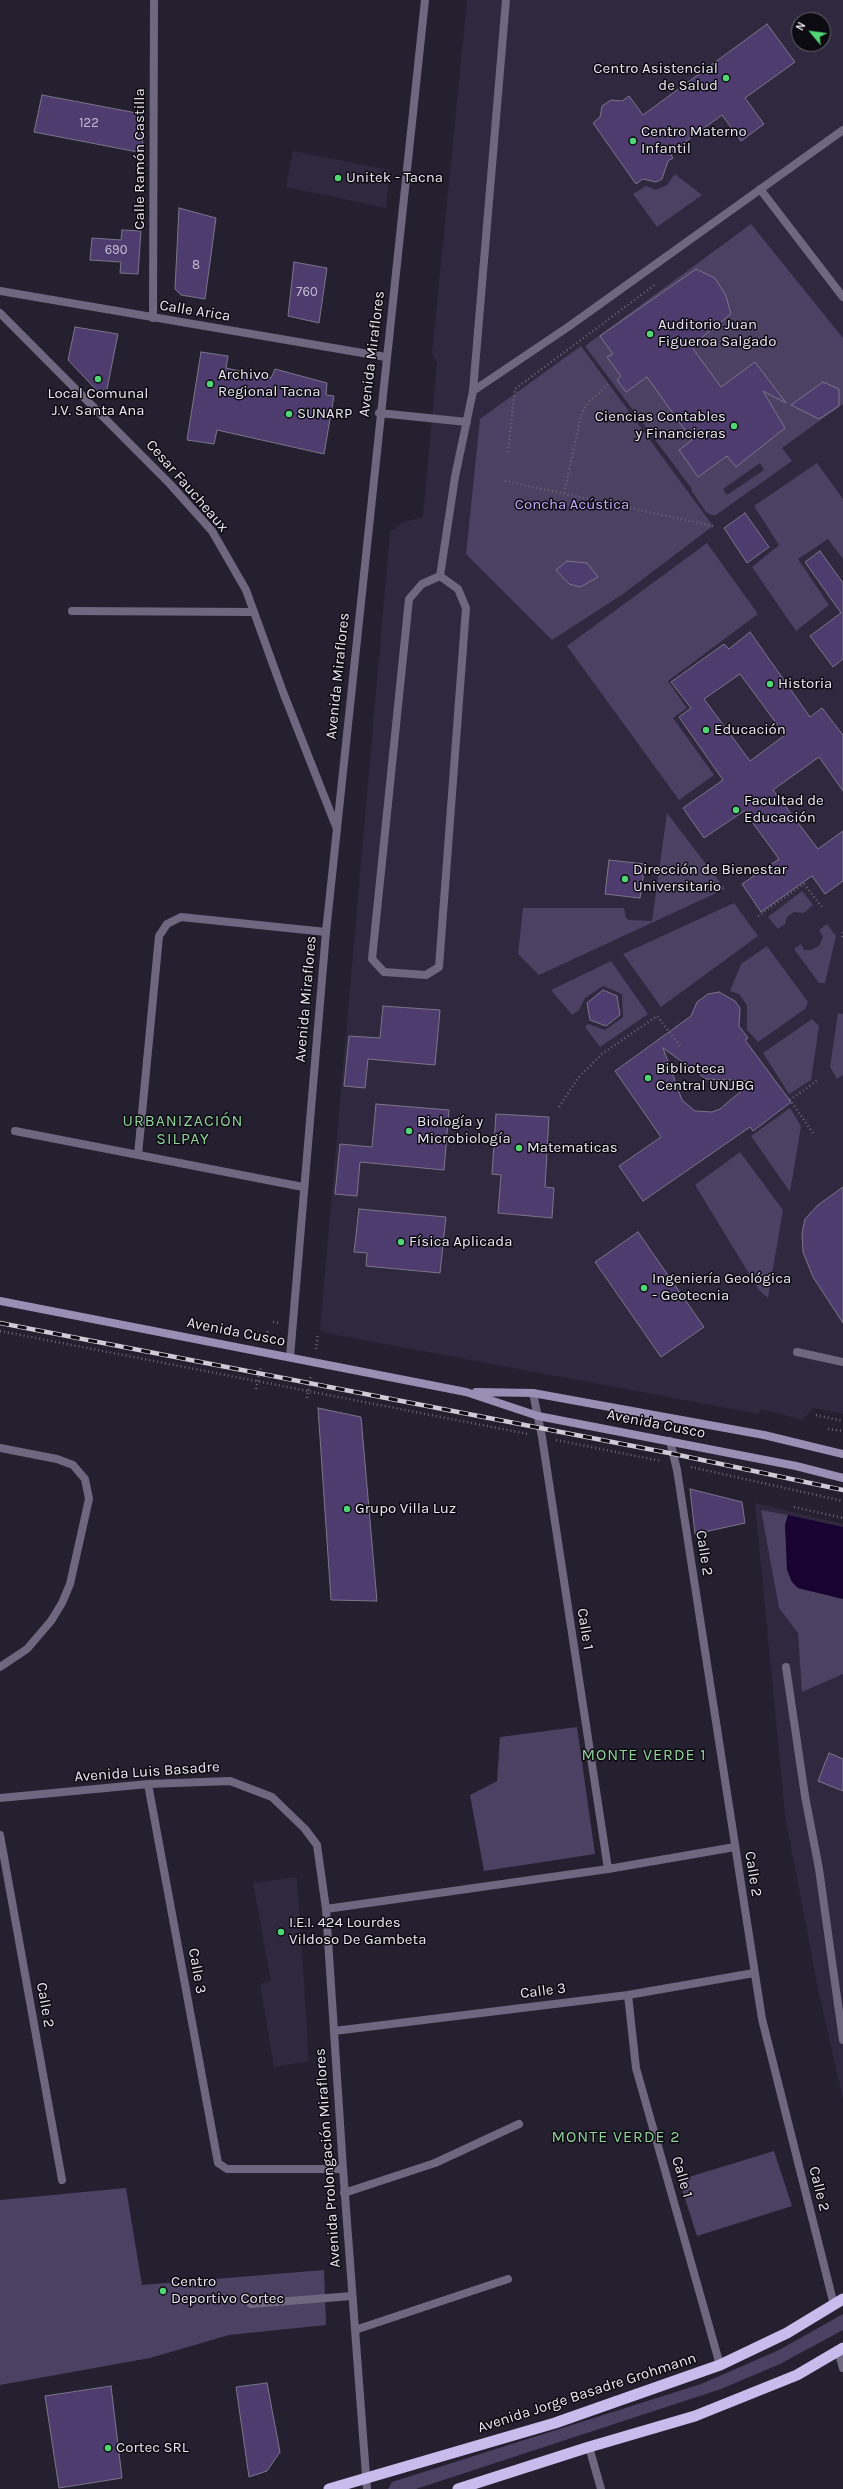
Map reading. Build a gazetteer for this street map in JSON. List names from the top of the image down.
{
  "streets": {
    "highway": ["Avenida Jorge Basadre Grohmann"],
    "main road": ["Avenida Cusco"],
    "street": [
      "Calle Ramón Castilla",
      "Calle Arica",
      "Avenida Miraflores",
      "Cesar Faucheaux",
      "Calle 2",
      "Calle 1",
      "Avenida Luis Basadre",
      "Calle 3",
      "Avenida Prolongación Miraflores"
    ]
  },
  "crossings": [
    ["Calle Ramón Castilla", "Calle Arica"],
    ["Calle Arica", "Avenida Miraflores"],
    ["Avenida Miraflores", "Cesar Faucheaux"],
    ["Avenida Miraflores", "Avenida Cusco"],
    ["Avenida Cusco", "Calle 2"],
    ["Avenida Cusco", "Calle 1"],
    ["Calle 2", "Calle 3"],
    ["Calle 2", "Avenida Jorge Basadre Grohmann"],
    ["Calle 1", "Calle 3"],
    ["Calle 1", "Avenida Jorge Basadre Grohmann"],
    ["Avenida Luis Basadre", "Calle 3"],
    ["Avenida Luis Basadre", "Avenida Prolongación Miraflores"],
    ["Calle 3", "Avenida Prolongación Miraflores"],
    ["Avenida Prolongación Miraflores", "Avenida Jorge Basadre Grohmann"]
  ],
  "districts": ["URBANIZACIÓN SILPAY", "MONTE VERDE 1", "MONTE VERDE 2"],
  "parks": ["Concha Acústica"],
  "places": [
    "Centro Asistencial de Salud",
    "Centro Materno Infantil",
    "Unitek - Tacna",
    "Auditorio Juan Figueroa Salgado",
    "Local Comunal J.V. Santa Ana",
    "Archivo Regional Tacna",
    "SUNARP",
    "Ciencias Contables y Financieras",
    "Historia",
    "Educación",
    "Facultad de Educación",
    "Dirección de Bienestar Universitario",
    "Biblioteca Central UNJBG",
    "Biología y Microbiología",
    "Matematicas",
    "Física Aplicada",
    "Ingeniería Geológica - Geotecnia",
    "Grupo Villa Luz",
    "I.E.I. 424 Lourdes Vildoso De Gambeta",
    "Centro Deportivo Cortec",
    "Cortec SRL"
  ],
  "house_numbers": [
    "122",
    "690",
    "8",
    "760"
  ],
  "north": "top left"
}
